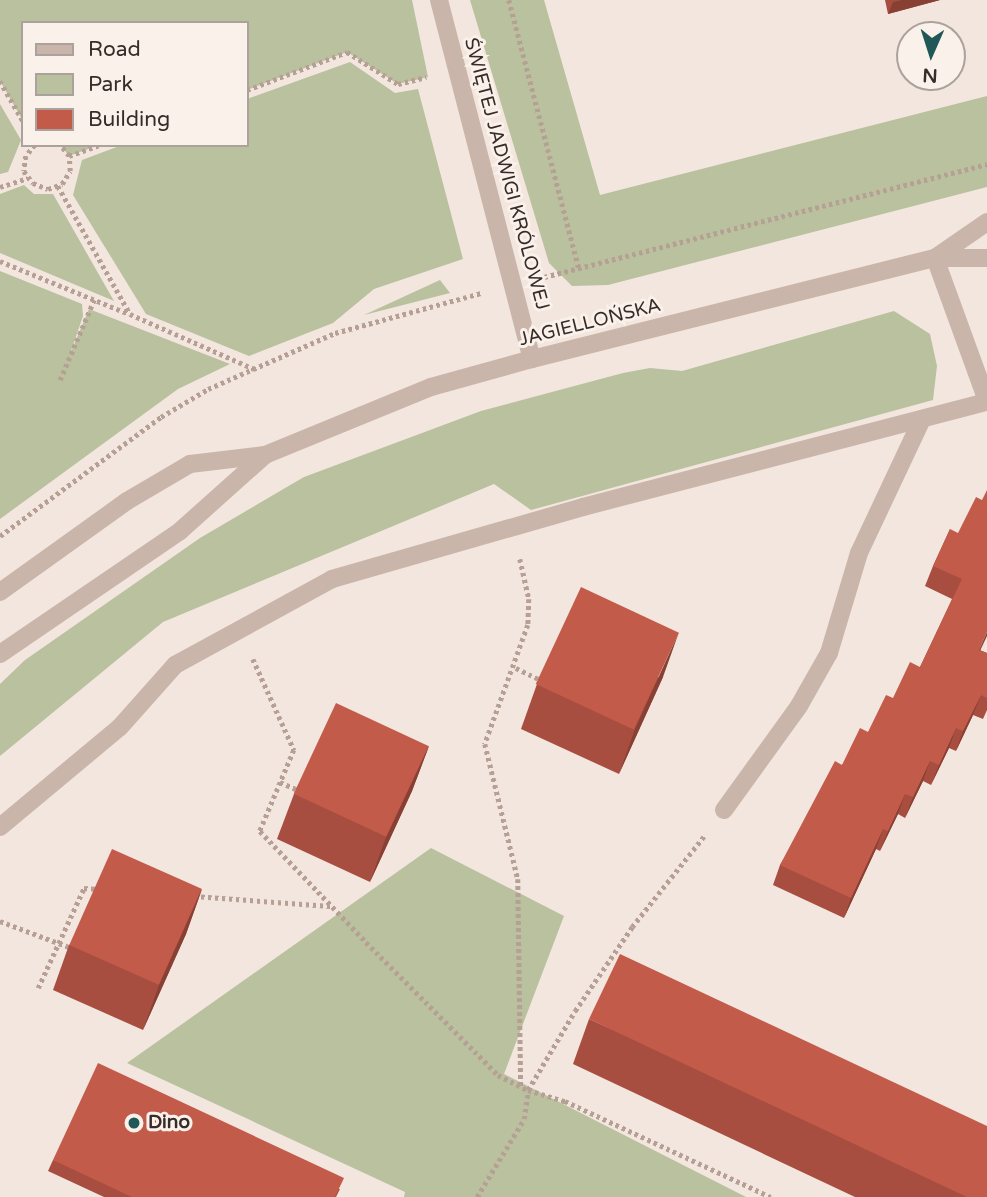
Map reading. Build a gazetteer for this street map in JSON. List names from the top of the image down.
{
  "streets": {
    "street": ["ŚWIĘTEJ JADWIGI KRÓLOWEJ", "JAGIELLOŃSKA"]
  },
  "crossings": [
    ["ŚWIĘTEJ JADWIGI KRÓLOWEJ", "JAGIELLOŃSKA"]
  ],
  "places": ["Dino"],
  "legend": ["Road", "Park", "Building"],
  "north": "bottom"
}
